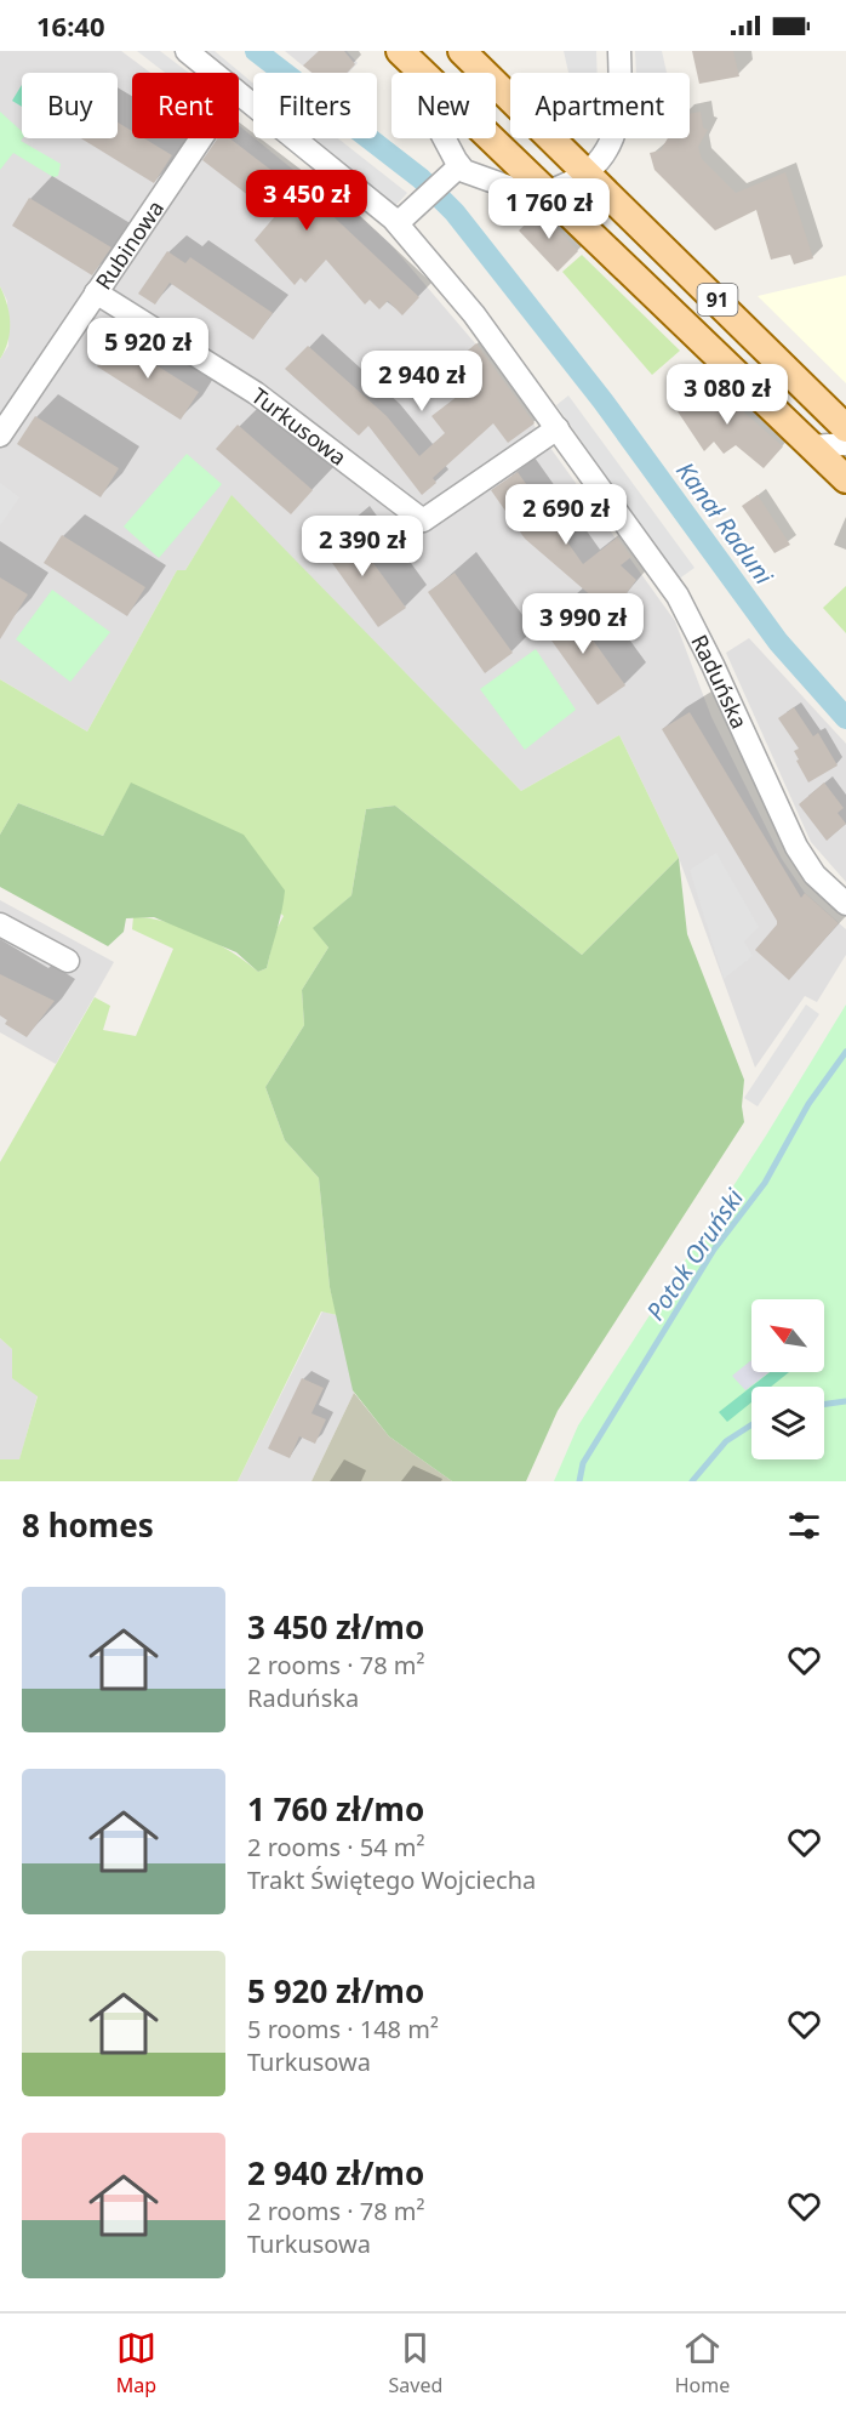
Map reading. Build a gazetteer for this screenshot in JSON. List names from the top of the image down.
{
  "streets": {
    "main road": ["91"],
    "street": ["Rubinowa", "Turkusowa", "Raduńska"]
  },
  "crossings": [
    ["Rubinowa", "Turkusowa"],
    ["Turkusowa", "Raduńska"]
  ],
  "water": ["Kanał Raduni", "Potok Oruński"],
  "north": "top left",
  "page": {
    "status": "16:40",
    "chip": [
      "Buy",
      "Rent",
      "Filters",
      "New",
      "Apartment"
    ],
    "price": [
      "3 450 zł",
      "1 760 zł",
      "5 920 zł",
      "2 940 zł",
      "3 080 zł",
      "2 690 zł",
      "2 390 zł",
      "3 990 zł"
    ],
    "heading": "8 homes",
    "list": [
      {
        "name": "3 450 zł/mo",
        "note": "2 rooms · 78 m² · Raduńska"
      },
      {
        "name": "1 760 zł/mo",
        "note": "2 rooms · 54 m² · Trakt Świętego Wojciecha"
      },
      {
        "name": "5 920 zł/mo",
        "note": "5 rooms · 148 m² · Turkusowa"
      },
      {
        "name": "2 940 zł/mo",
        "note": "2 rooms · 78 m² · Turkusowa"
      }
    ],
    "tabs": ["Map", "Saved", "Home"]
  }
}
